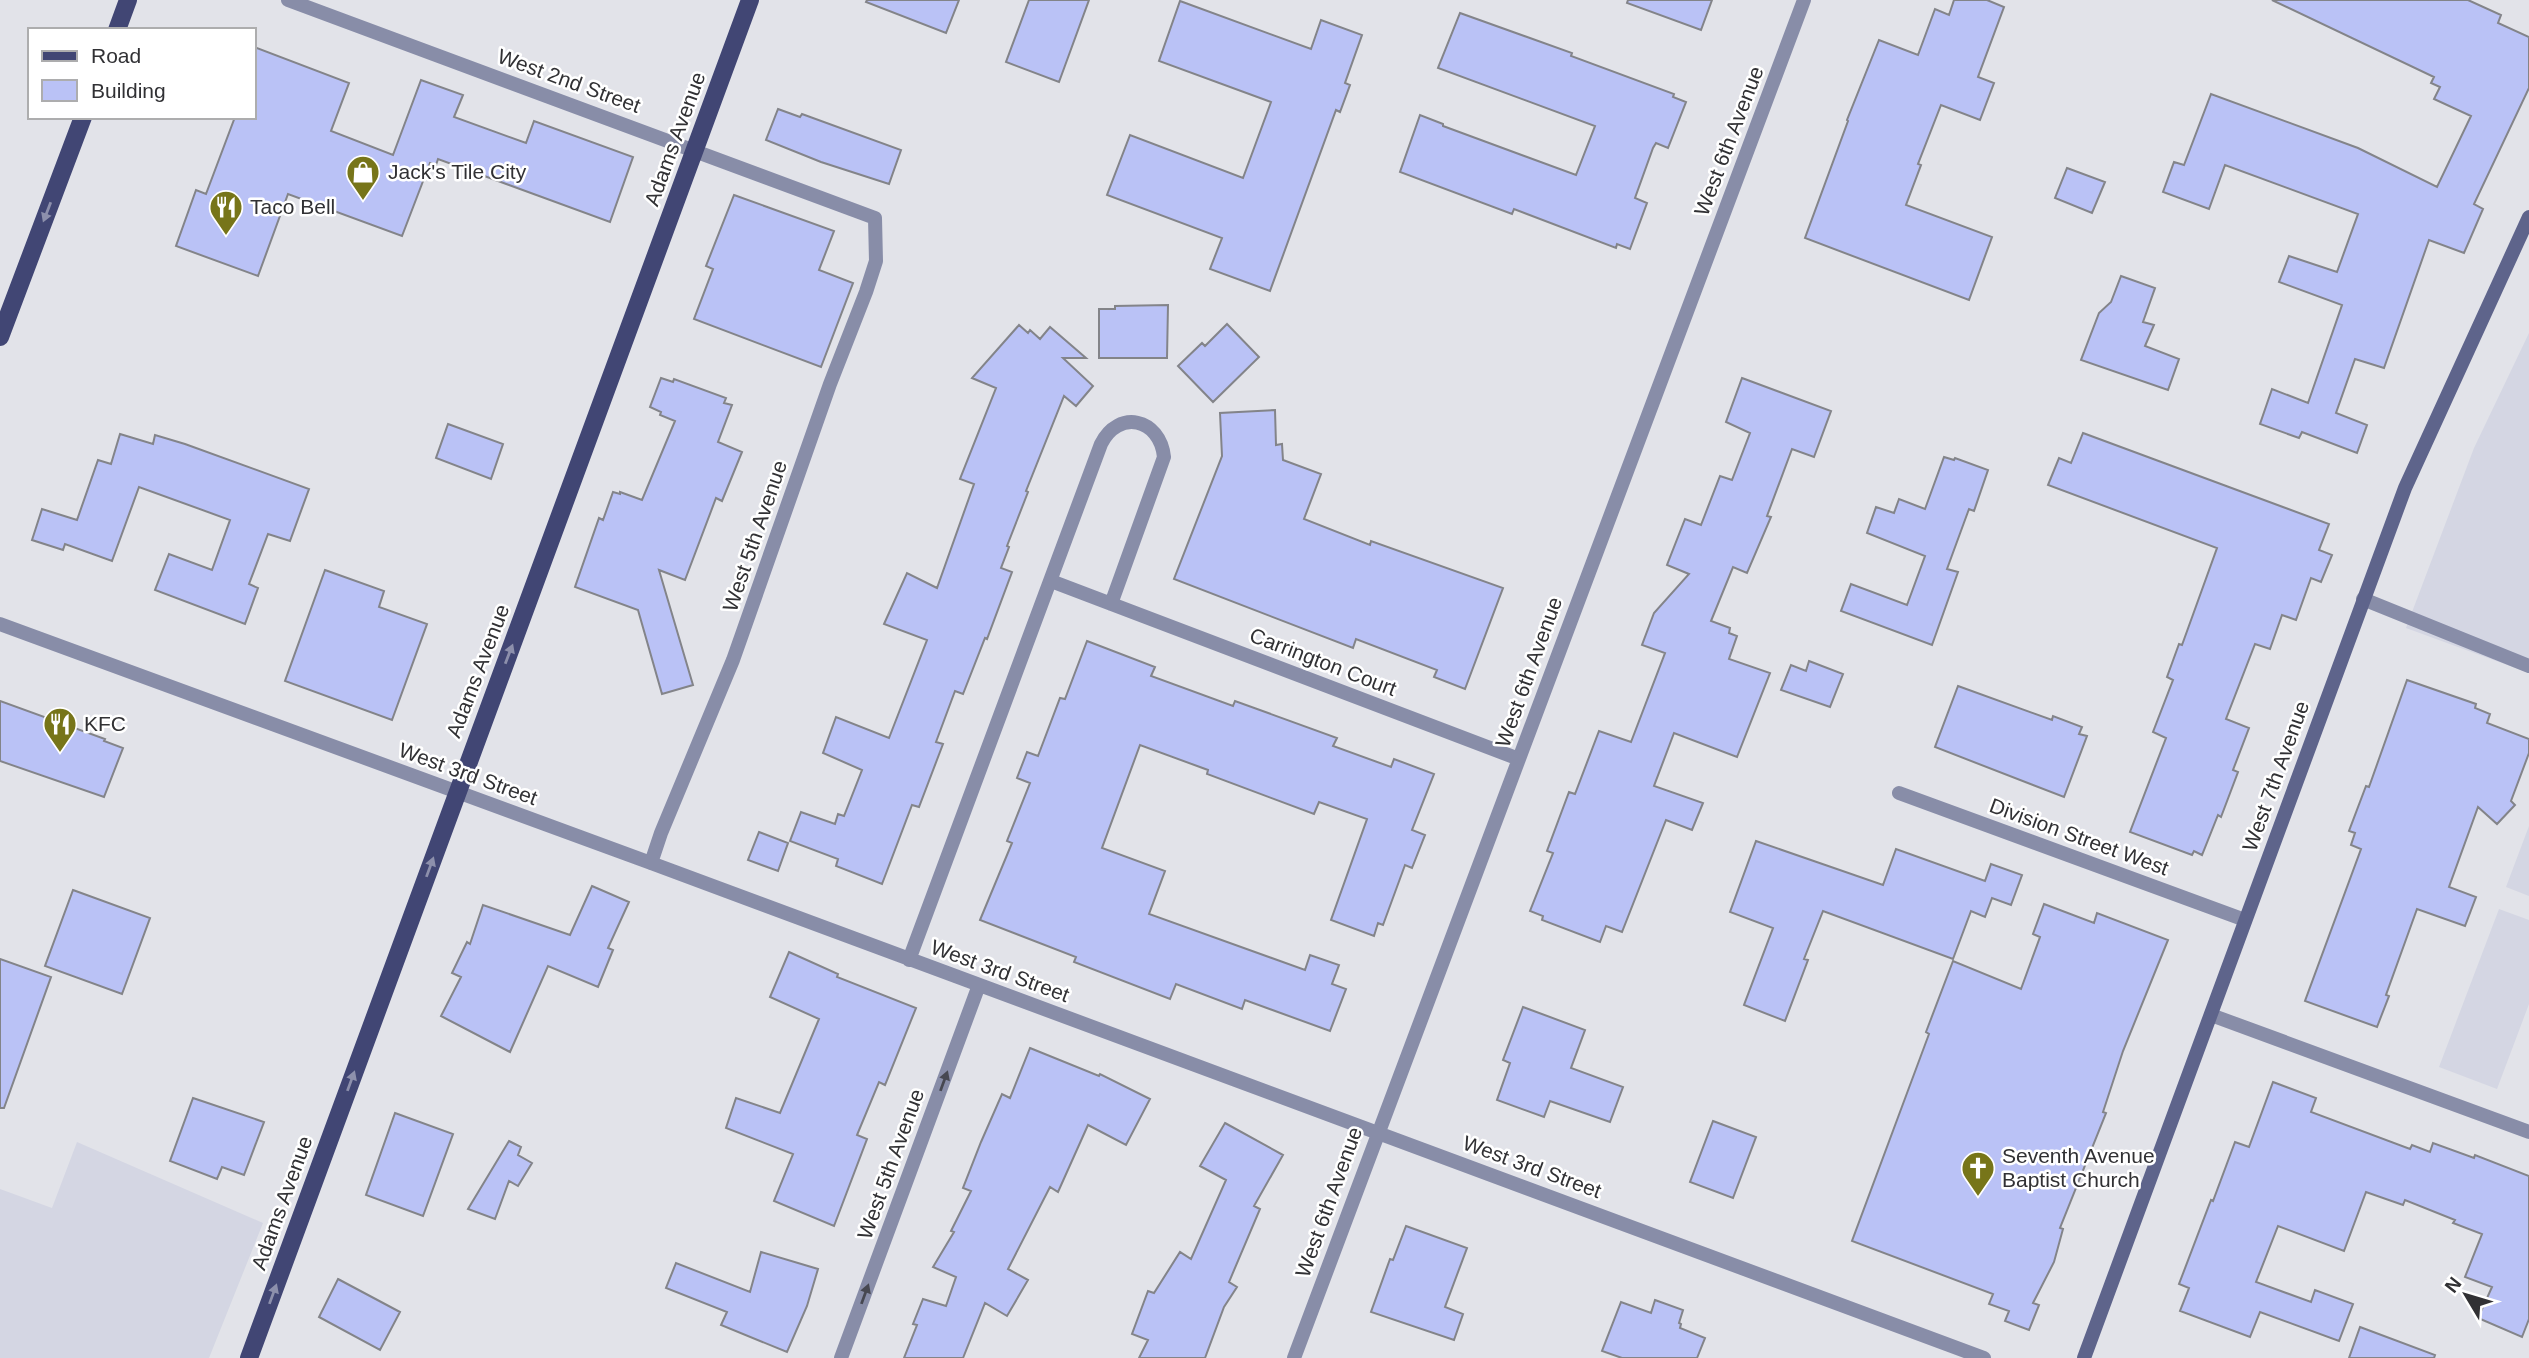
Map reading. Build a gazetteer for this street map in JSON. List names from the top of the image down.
{
  "streets": {
    "main road": ["Adams Avenue"],
    "street": [
      "West 2nd Street",
      "West 6th Avenue",
      "West 5th Avenue",
      "Carrington Court",
      "West 3rd Street",
      "West 7th Avenue",
      "Division Street West"
    ]
  },
  "crossings": [
    ["West 2nd Street", "Adams Avenue"],
    ["West 2nd Street", "West 5th Avenue"],
    ["Adams Avenue", "West 3rd Street"],
    ["West 6th Avenue", "Carrington Court"],
    ["West 6th Avenue", "West 3rd Street"],
    ["West 5th Avenue", "West 3rd Street"],
    ["West 7th Avenue", "Division Street West"]
  ],
  "one_way": ["Adams Avenue", "West 5th Avenue"],
  "places": {
    "shop": ["Jack's Tile City"],
    "restaurant": ["Taco Bell", "KFC"],
    "church": ["Seventh Avenue Baptist Church"]
  },
  "legend": ["Road", "Building"],
  "north": "top left"
}
